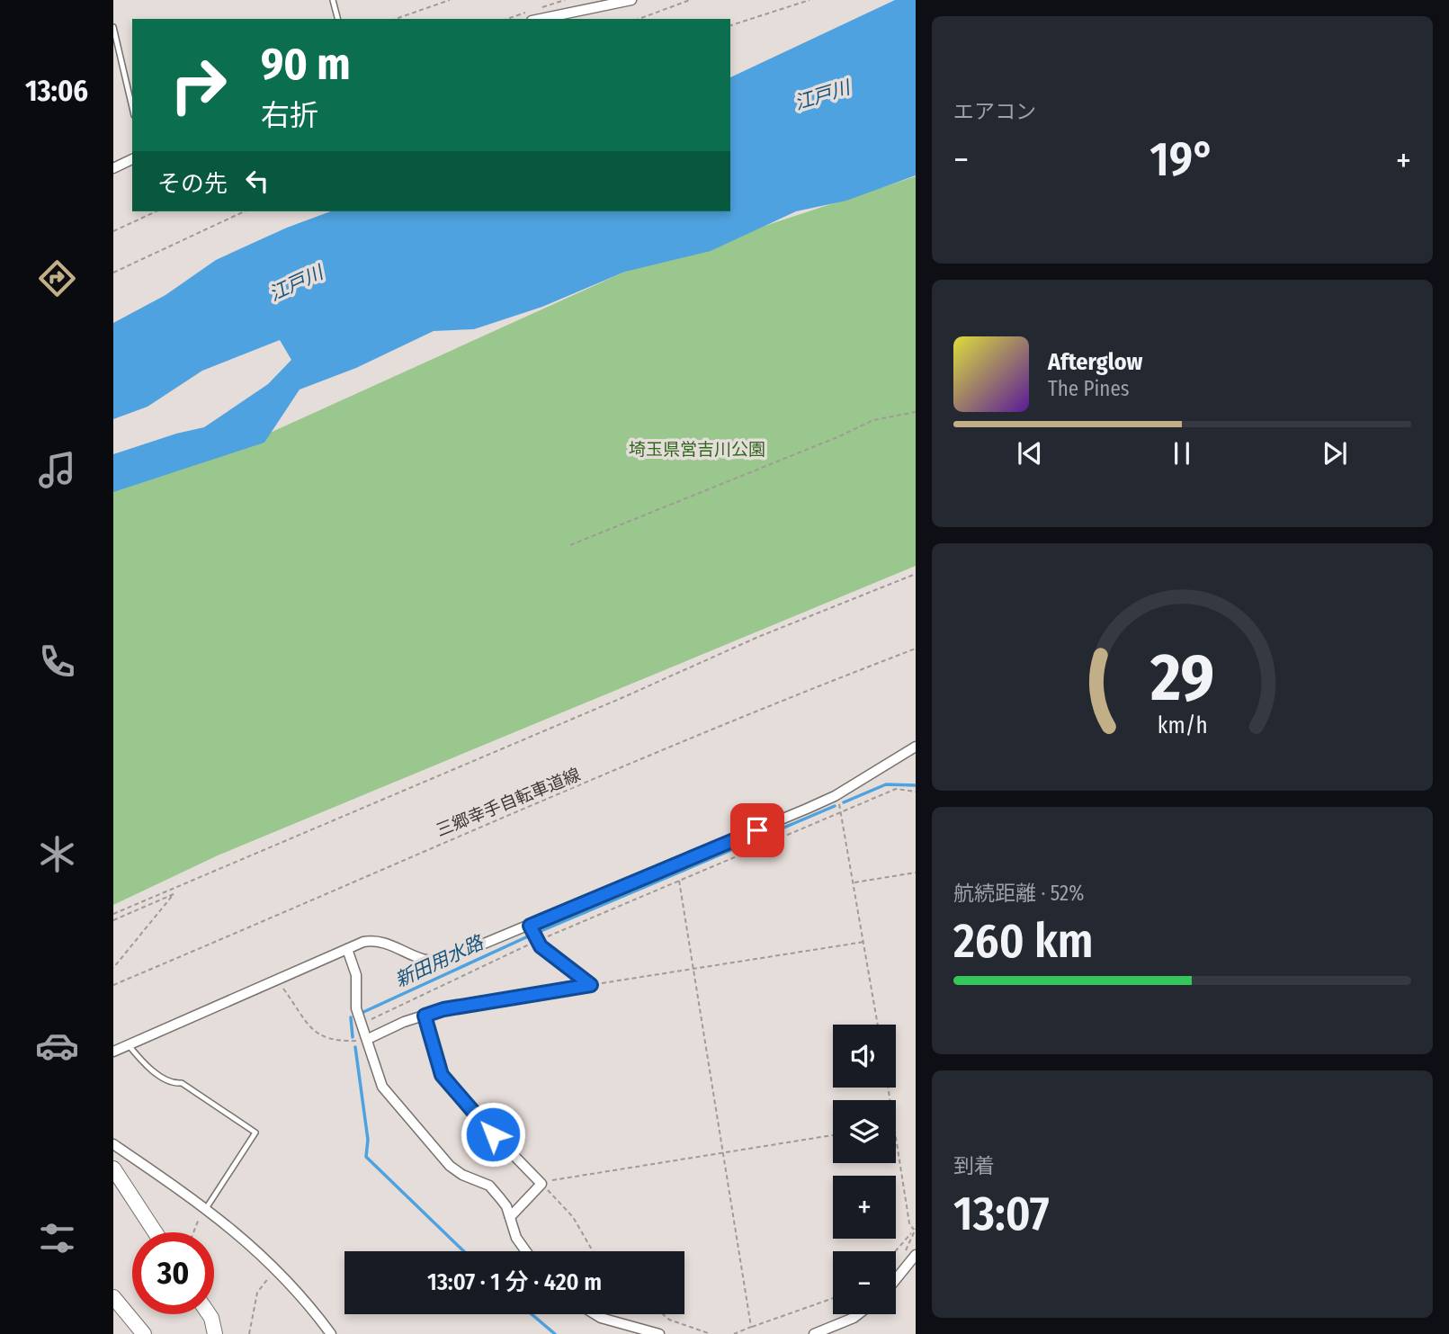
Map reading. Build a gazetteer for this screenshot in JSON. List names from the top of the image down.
{
  "streets": {
    "path": ["三郷幸手自転車道線"]
  },
  "water": ["江戸川", "新田用水路"],
  "parks": ["埼玉県営吉川公園"],
  "page": {
    "tabs": "13:06",
    "tile": [
      "エアコン",
      ["航続距離 · 52%", "260 km"],
      ["到着", "13:07"]
    ],
    "turn": ["90 m", "右折"],
    "heat": ["−", "19°", "+"],
    "then": "その先",
    "song": ["Afterglow", "The Pines"],
    "map_buttons": ["+", "−"],
    "limit": "30",
    "trip": "13:07 · 1 分 · 420 m",
    "gauge": ["29", "km/h"]
  }
}
